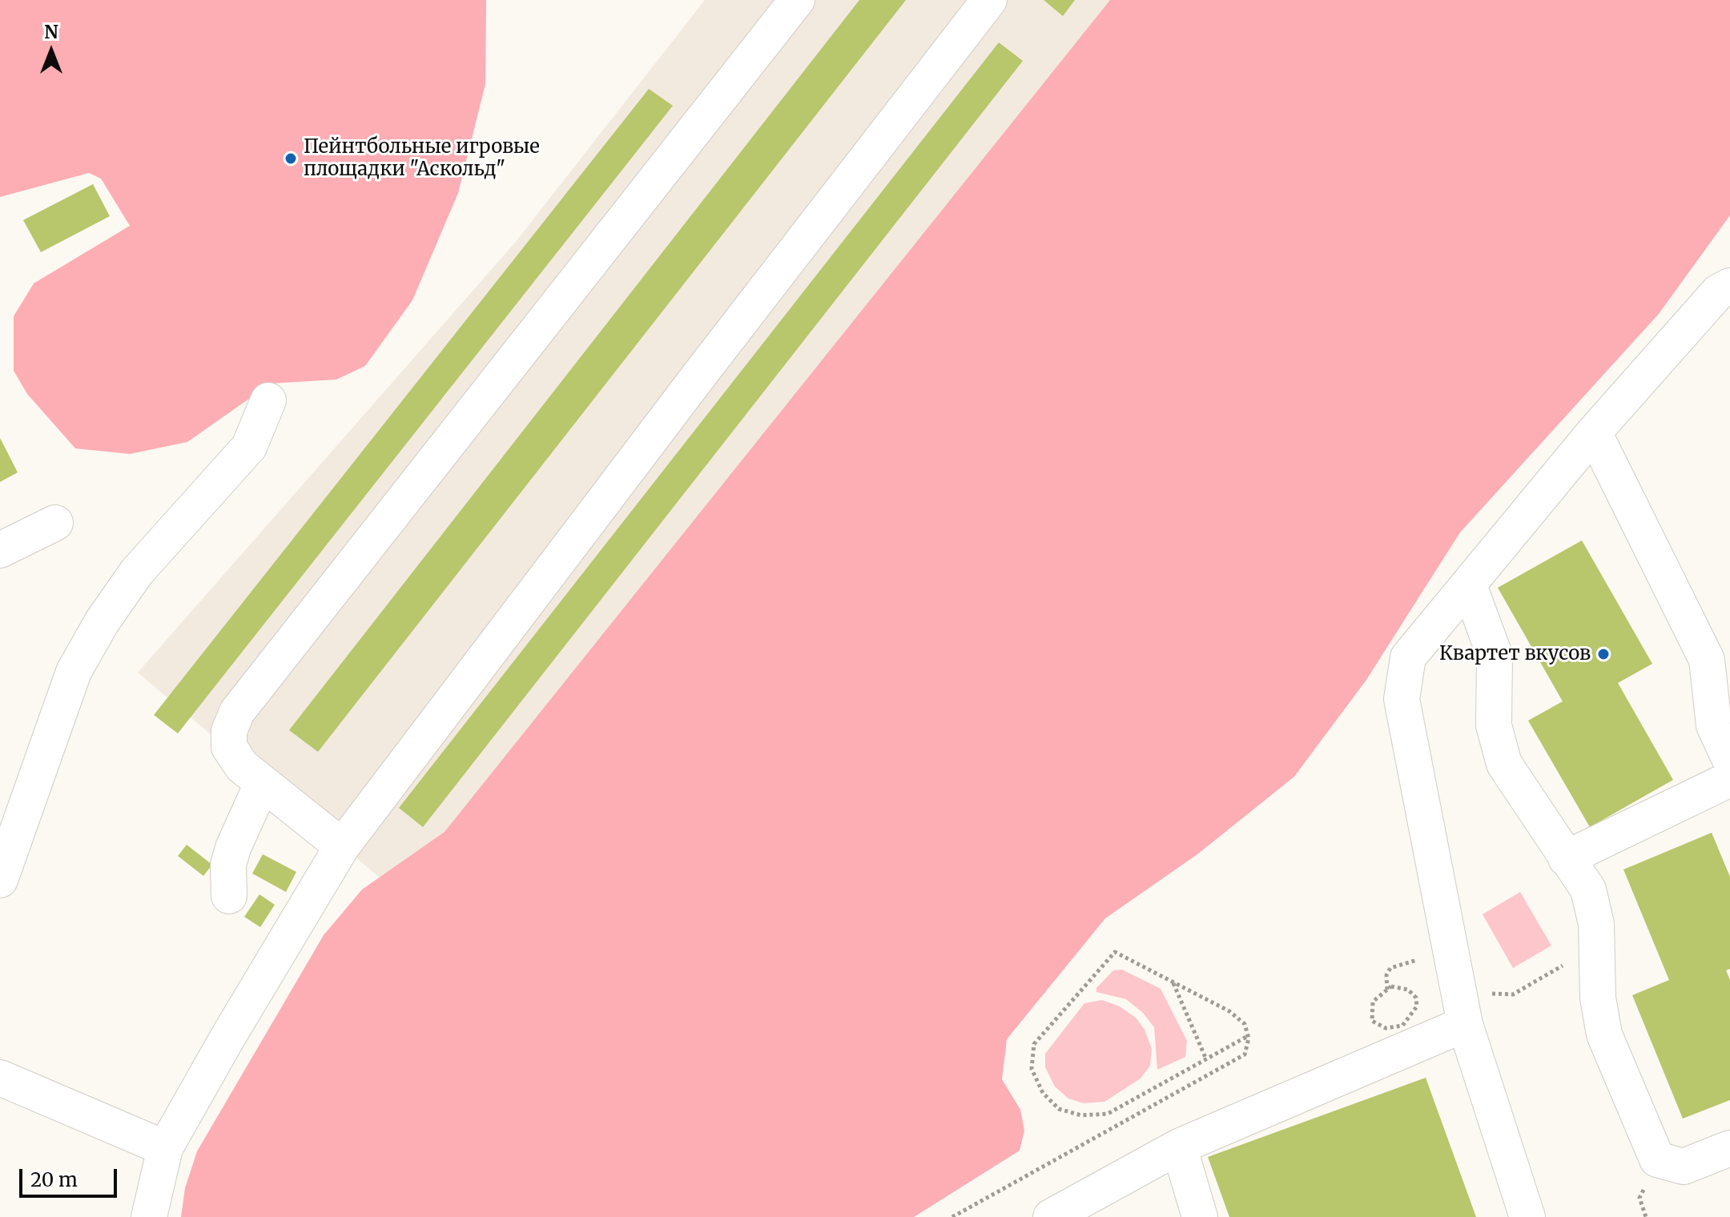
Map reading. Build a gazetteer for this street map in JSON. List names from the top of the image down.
{
  "places": ["Пейнтбольные игровые площадки \"Аскольд\"", "Квартет вкусов"],
  "scale_bar": "20 m",
  "north": "top"
}
